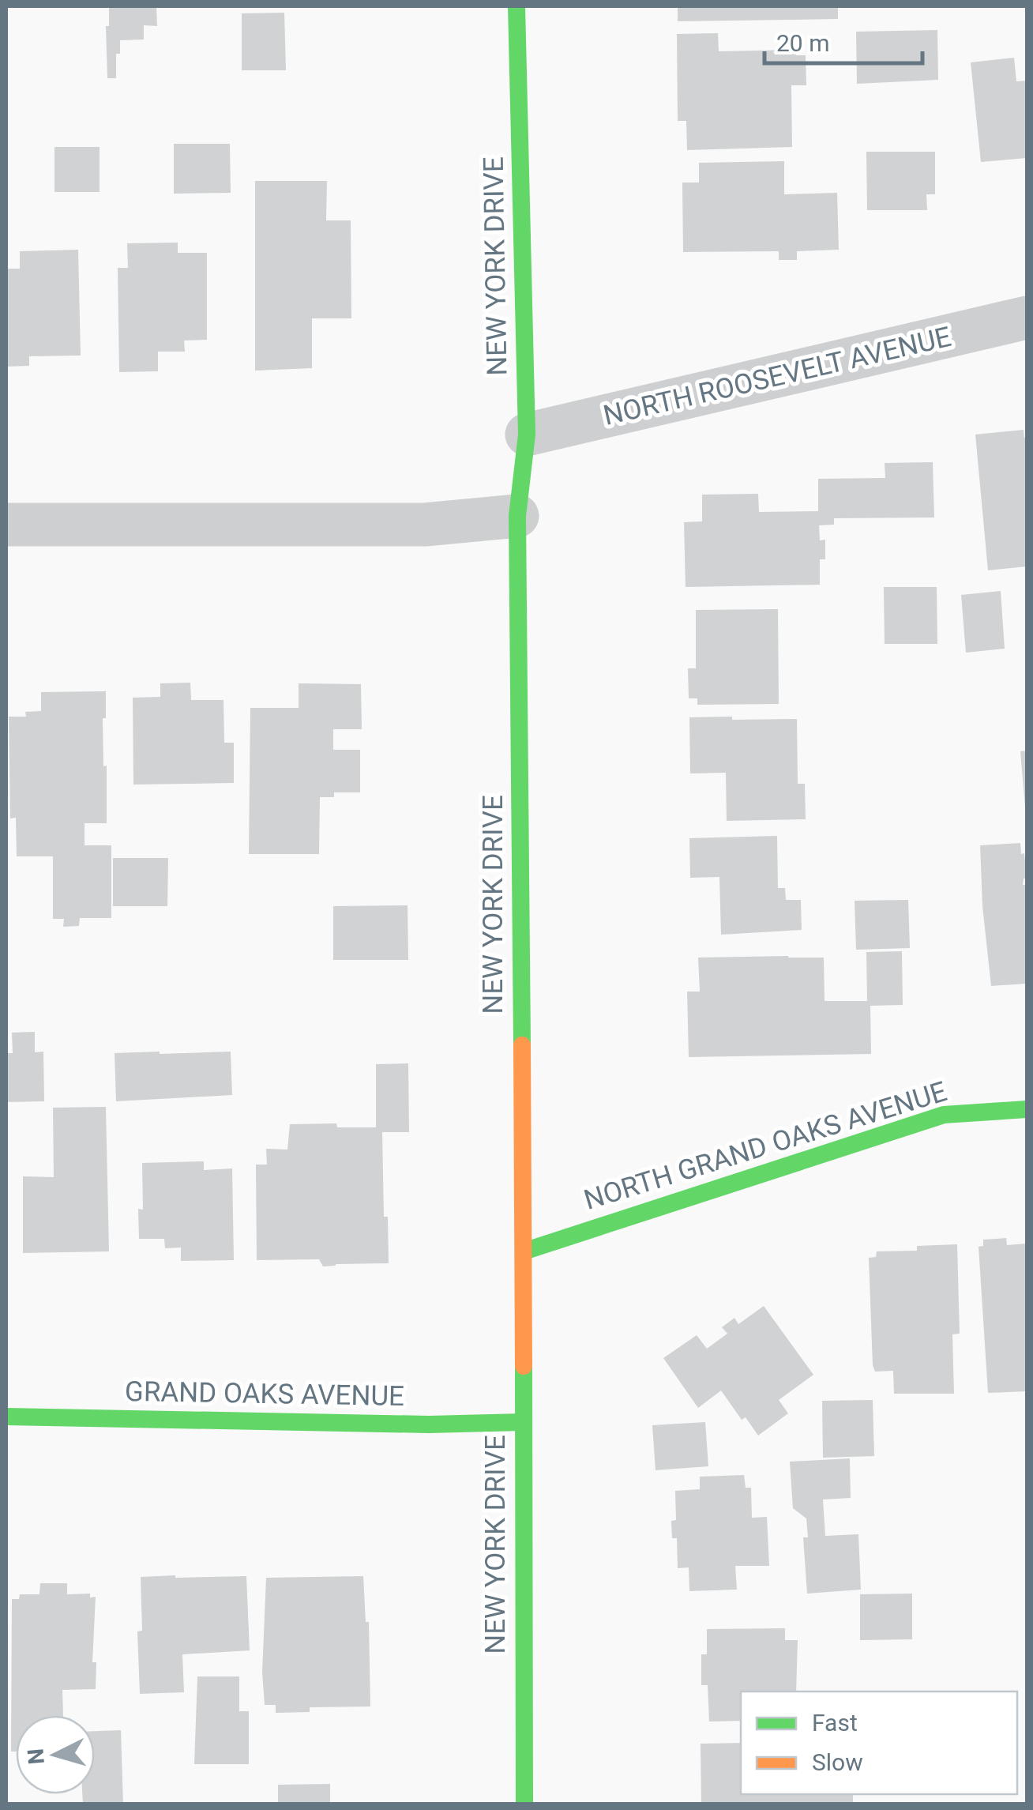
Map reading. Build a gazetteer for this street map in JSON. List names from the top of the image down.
{
  "streets": {
    "street": [
      "NEW YORK DRIVE",
      "NORTH ROOSEVELT AVENUE",
      "NORTH GRAND OAKS AVENUE",
      "GRAND OAKS AVENUE"
    ]
  },
  "crossings": [
    ["NEW YORK DRIVE", "NORTH ROOSEVELT AVENUE"],
    ["NEW YORK DRIVE", "NORTH GRAND OAKS AVENUE"],
    ["NEW YORK DRIVE", "GRAND OAKS AVENUE"]
  ],
  "legend": ["Fast", "Slow"],
  "scale_bar": "20 m",
  "north": "left"
}
